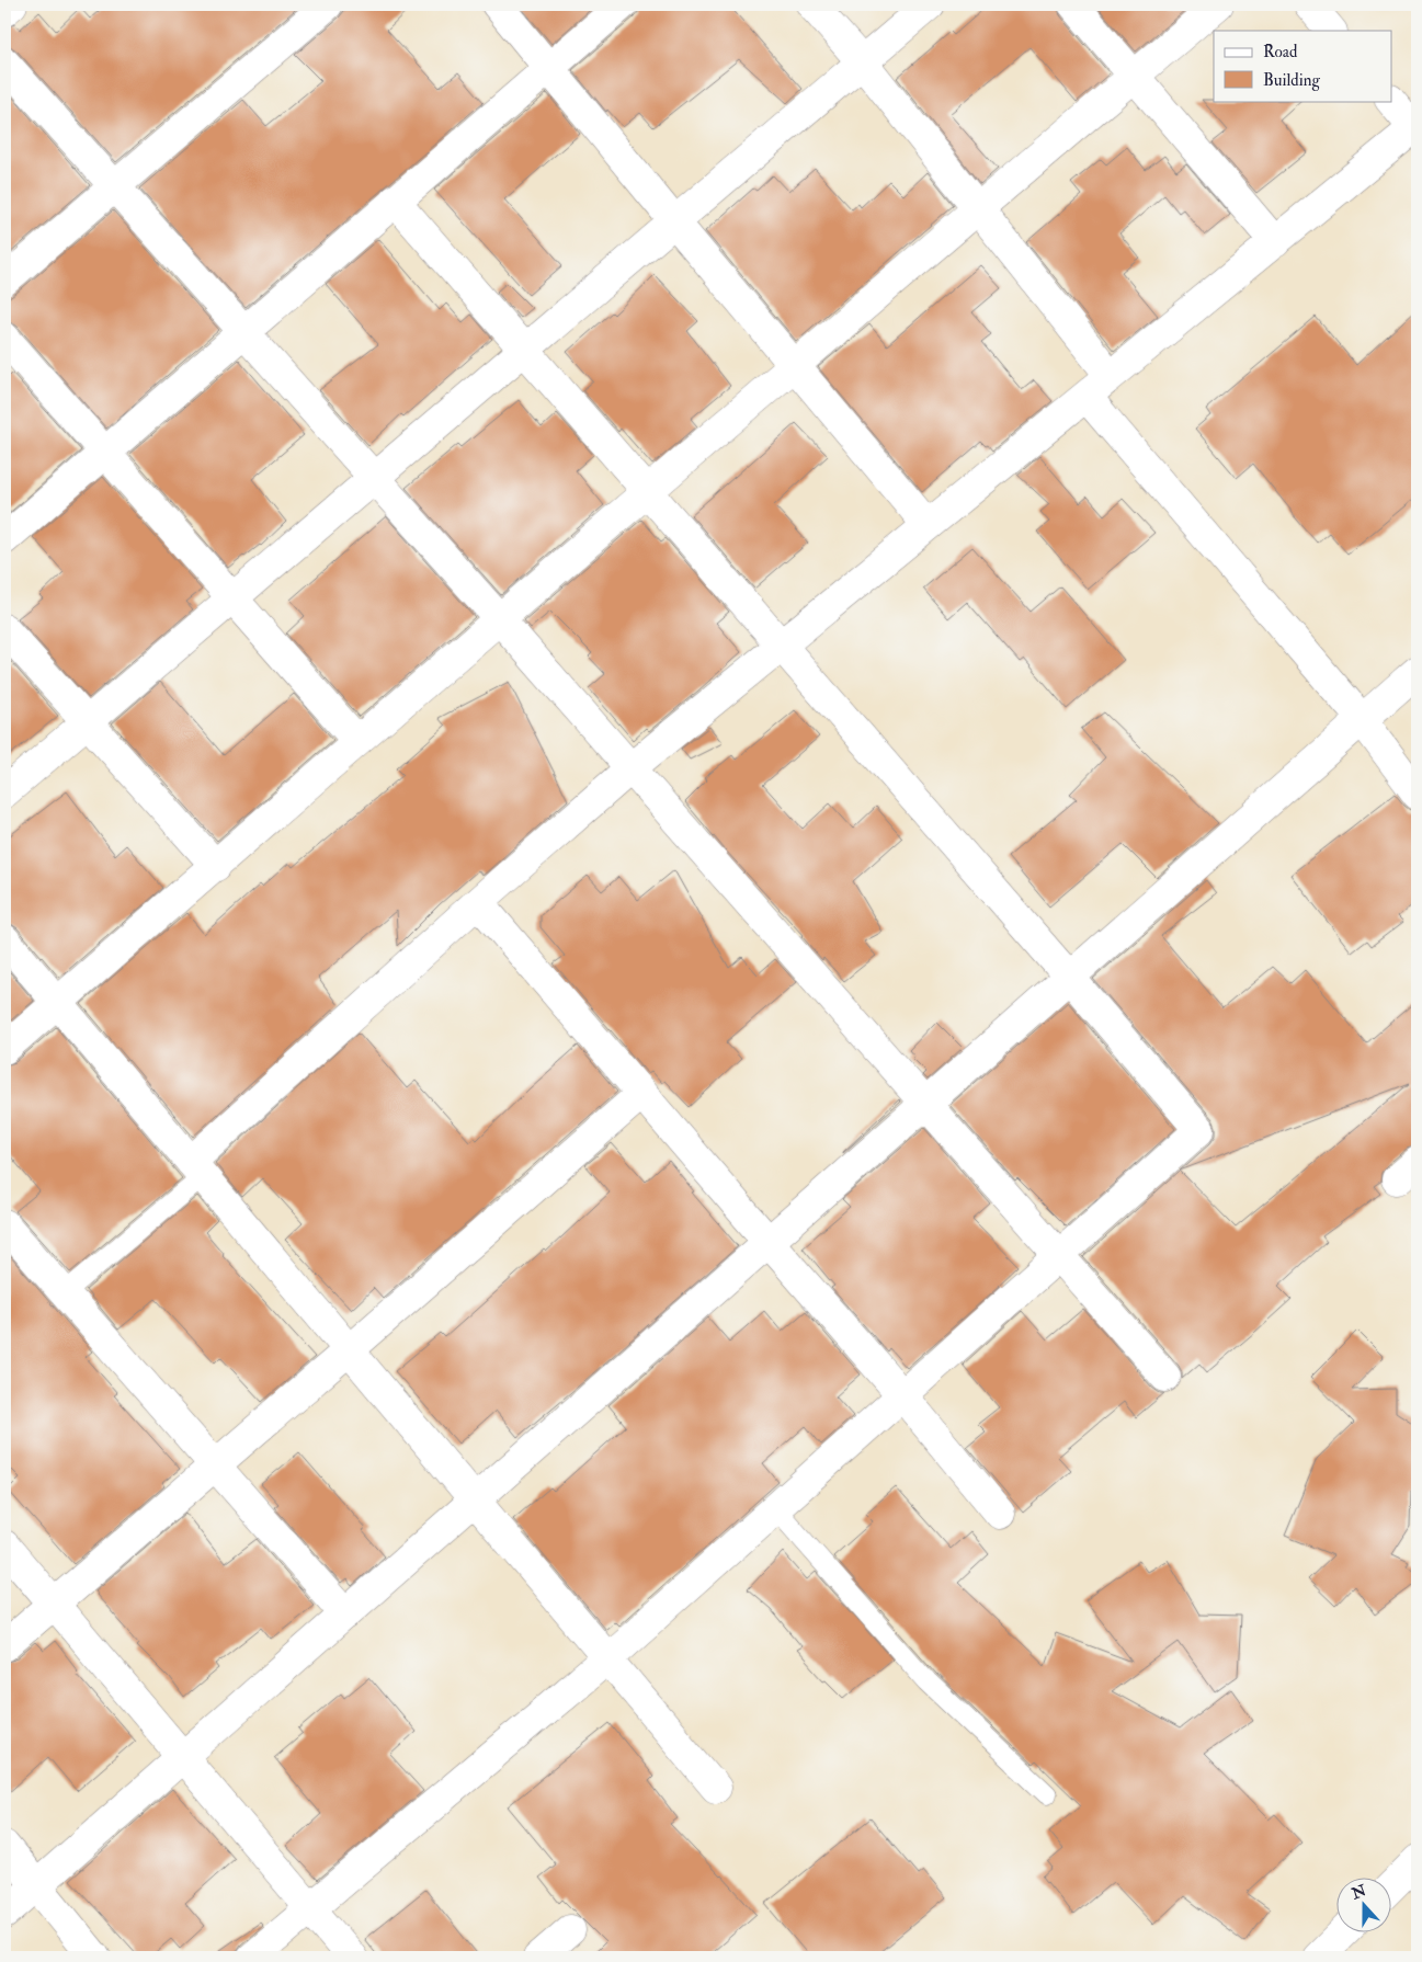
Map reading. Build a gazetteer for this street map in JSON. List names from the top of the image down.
{
  "legend": ["Road", "Building"],
  "north": "top"
}
